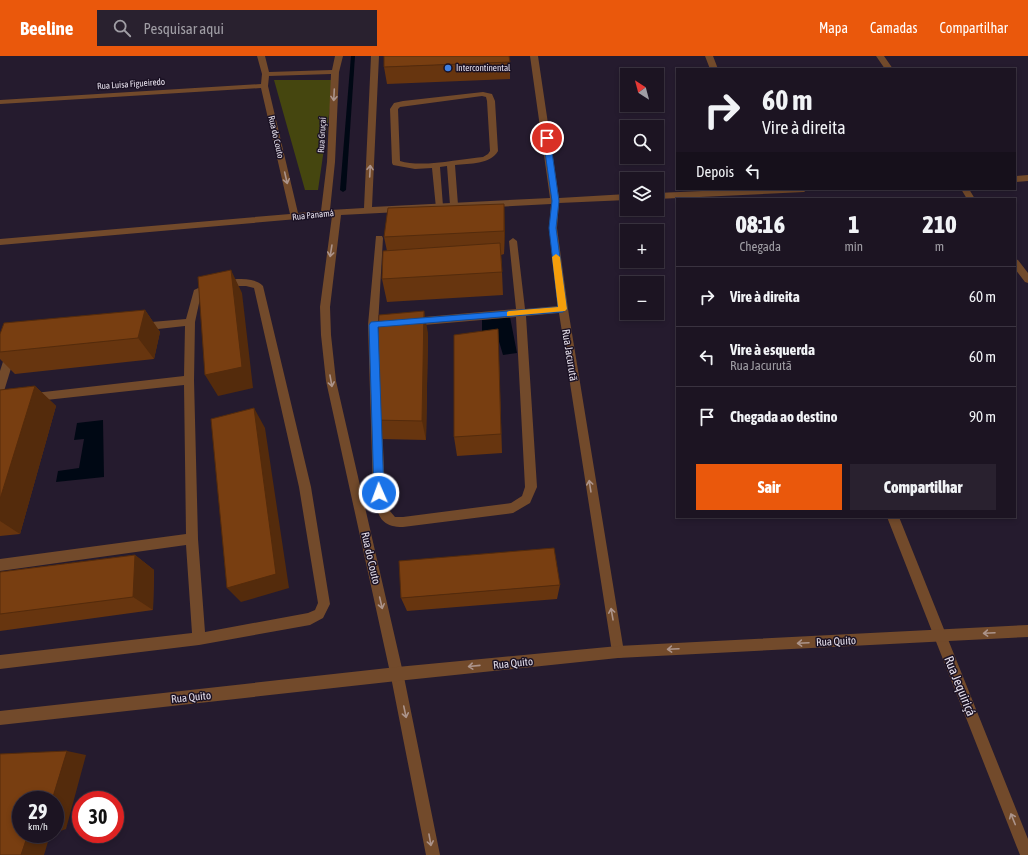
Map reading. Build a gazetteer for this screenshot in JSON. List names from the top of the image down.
{
  "streets": {
    "street": [
      "Rua Luisa Figueiredo",
      "Rua Gruçaí",
      "Rua do Couto",
      "Rua Panamá",
      "Rua Jacurutã",
      "Rua Quito",
      "Rua Jequiriçá"
    ]
  },
  "crossings": [
    ["Rua Luisa Figueiredo", "Rua do Couto"],
    ["Rua Gruçaí", "Rua Panamá"],
    ["Rua do Couto", "Rua Panamá"],
    ["Rua do Couto", "Rua Quito"],
    ["Rua Panamá", "Rua Jacurutã"],
    ["Rua Jacurutã", "Rua Quito"],
    ["Rua Quito", "Rua Jequiriçá"]
  ],
  "one_way": [
    "Rua do Couto",
    "Rua Jacurutã",
    "Rua Quito",
    "Rua Jequiriçá"
  ],
  "places": ["Intercontinental"],
  "north": "top left",
  "page": {
    "header": "Beeline",
    "search": "Pesquisar aqui",
    "nav": ["Mapa", "Camadas", "Compartilhar"],
    "map_buttons": ["+", "−"],
    "turn": ["60 m", "Vire à direita"],
    "then": "Depois",
    "eta": [
      "08:16",
      "Chegada",
      "1",
      "min",
      "210",
      "m"
    ],
    "list": [
      {
        "name": "Vire à direita",
        "value": "60 m"
      },
      {
        "name": "Vire à esquerda",
        "note": "Rua Jacurutã",
        "value": "60 m"
      },
      {
        "name": "Chegada ao destino",
        "value": "90 m"
      }
    ],
    "buttons": ["Sair", "Compartilhar"],
    "speed": "29 km/h",
    "limit": "30"
  }
}
